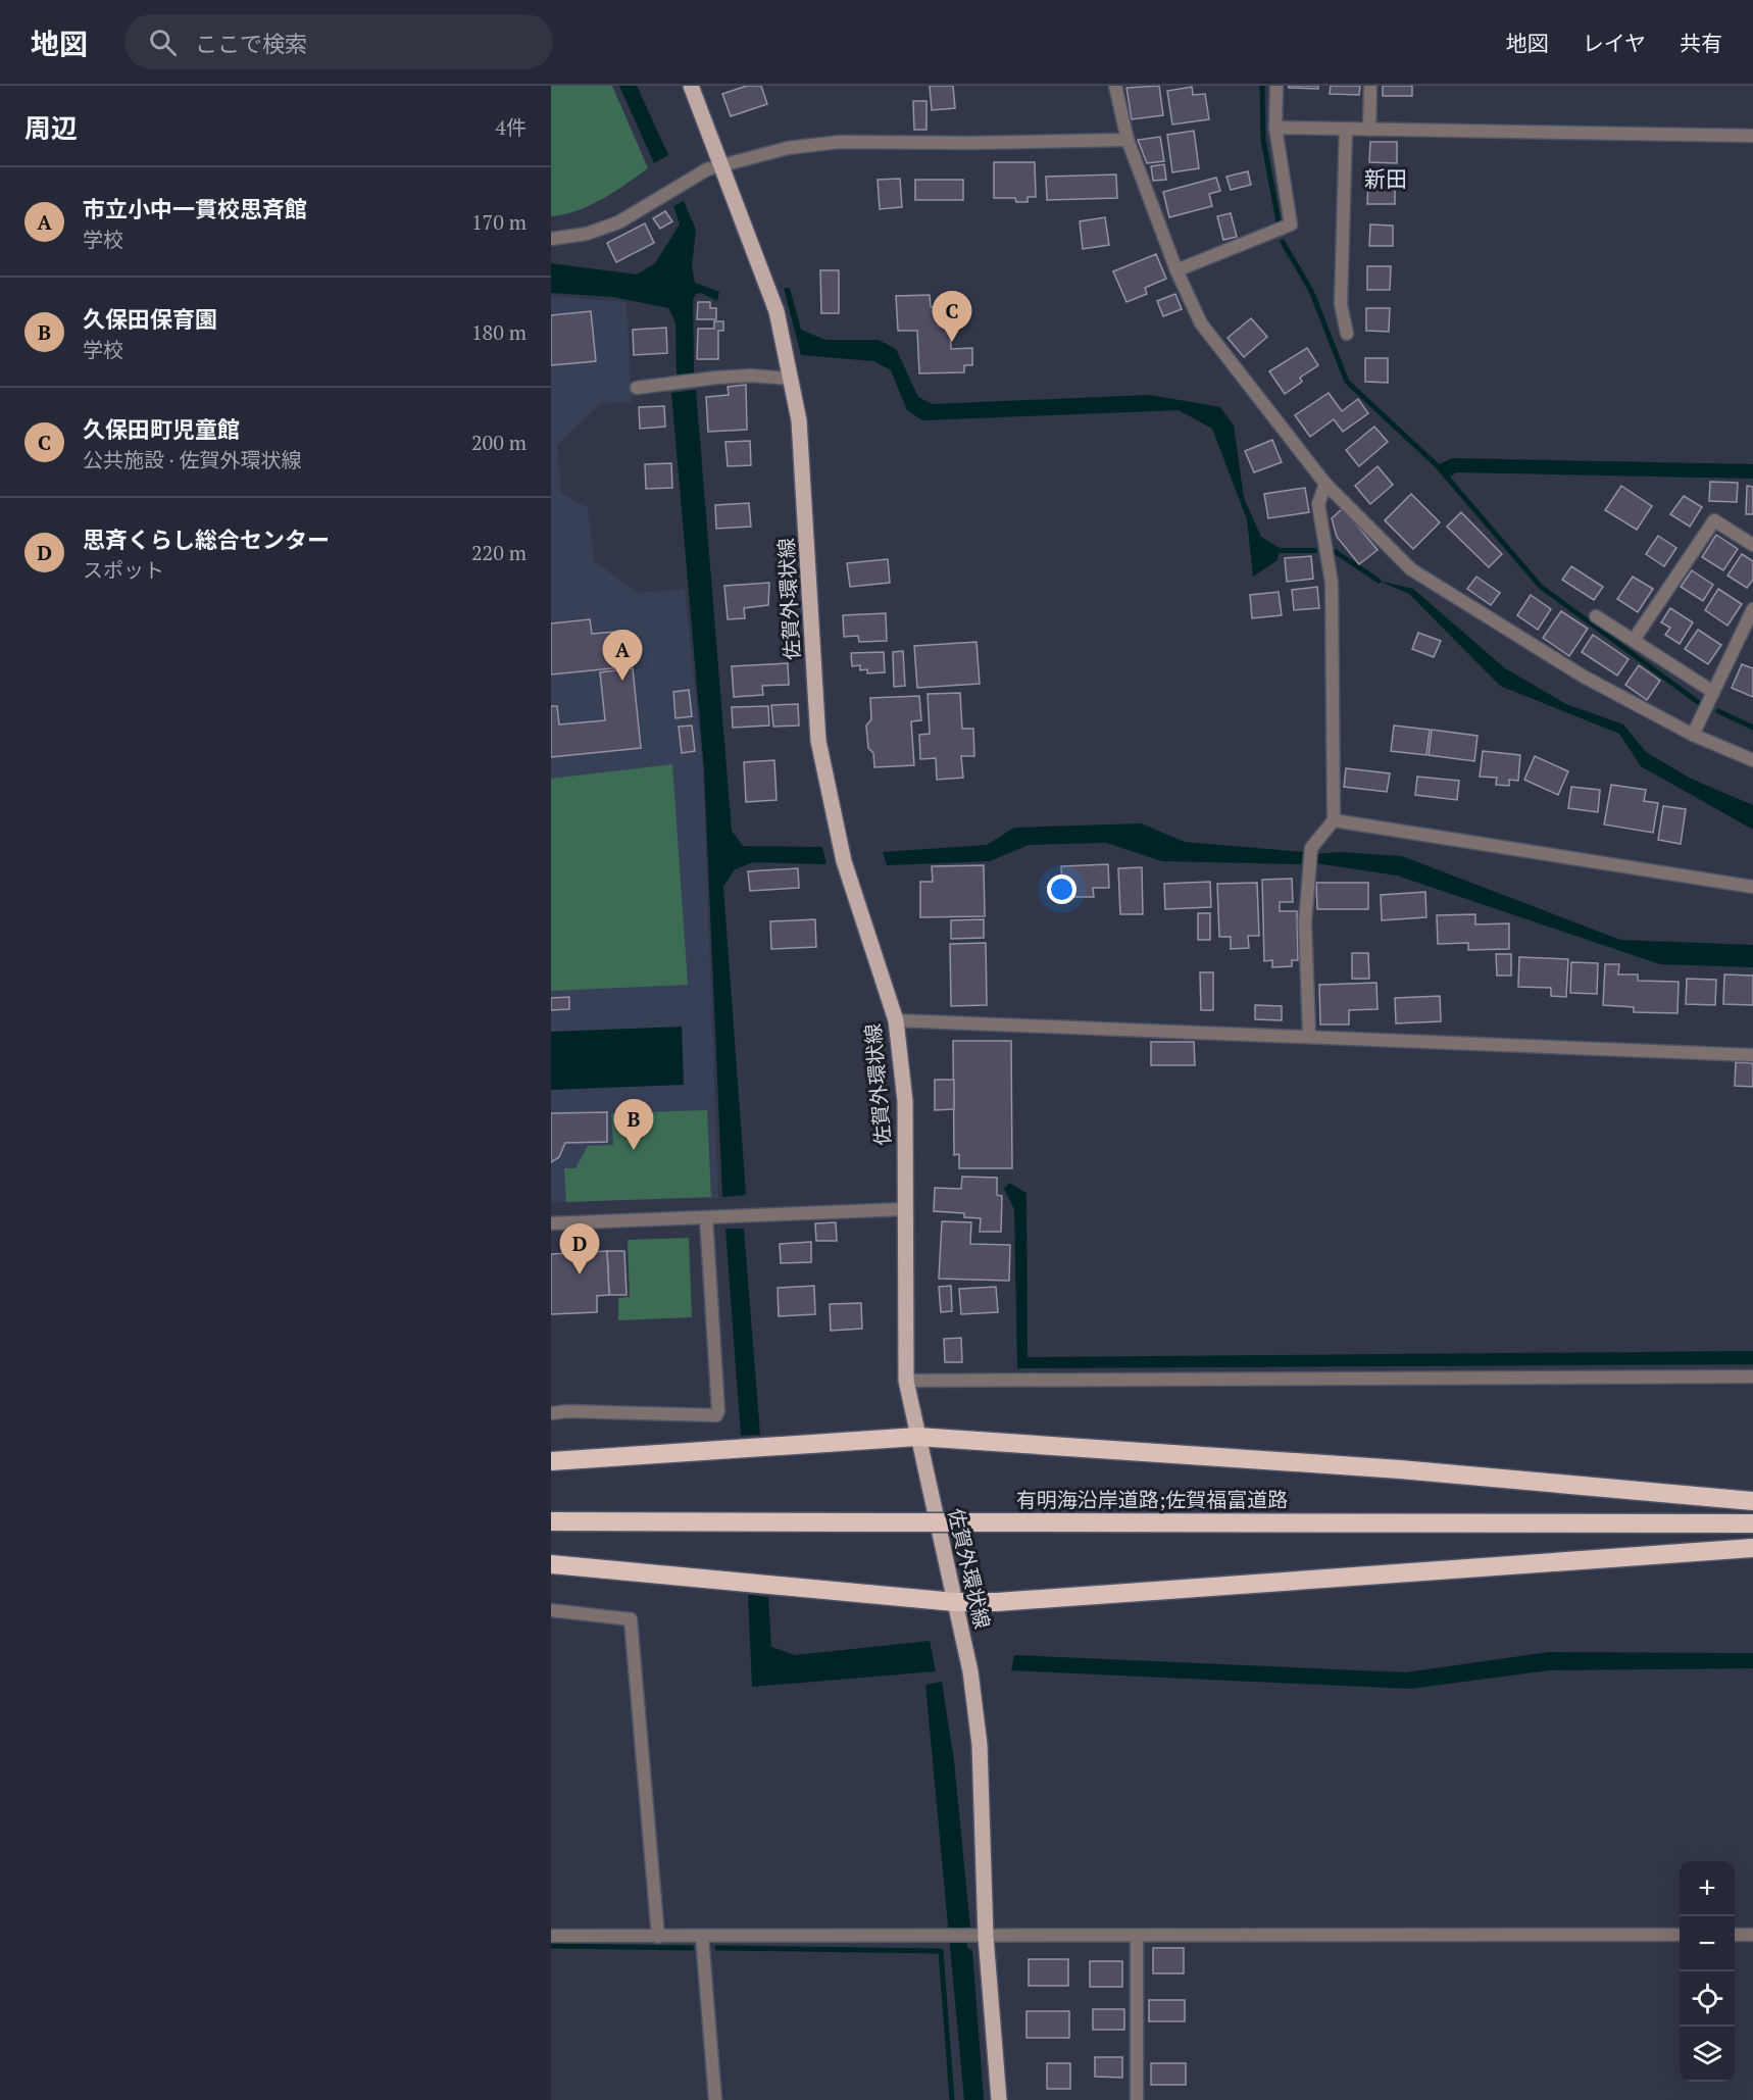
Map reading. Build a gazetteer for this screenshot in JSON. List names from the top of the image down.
{
  "streets": {
    "highway": ["有明海沿岸道路;佐賀福富道路"],
    "main road": ["佐賀外環状線"]
  },
  "districts": ["新田"],
  "page": {
    "header": "地図",
    "search": "ここで検索",
    "nav": ["地図", "レイヤ", "共有"],
    "heading": ["周辺", "4件"],
    "list": [
      {
        "mark": "A",
        "name": "市立小中一貫校思斉館",
        "note": "学校",
        "value": "170 m"
      },
      {
        "mark": "B",
        "name": "久保田保育園",
        "note": "学校",
        "value": "180 m"
      },
      {
        "mark": "C",
        "name": "久保田町児童館",
        "note": "公共施設 · 佐賀外環状線",
        "value": "200 m"
      },
      {
        "mark": "D",
        "name": "思斉くらし総合センター",
        "note": "スポット",
        "value": "220 m"
      }
    ],
    "pins": [
      "C",
      "A",
      "B",
      "D"
    ],
    "map_buttons": ["+", "−"]
  }
}
